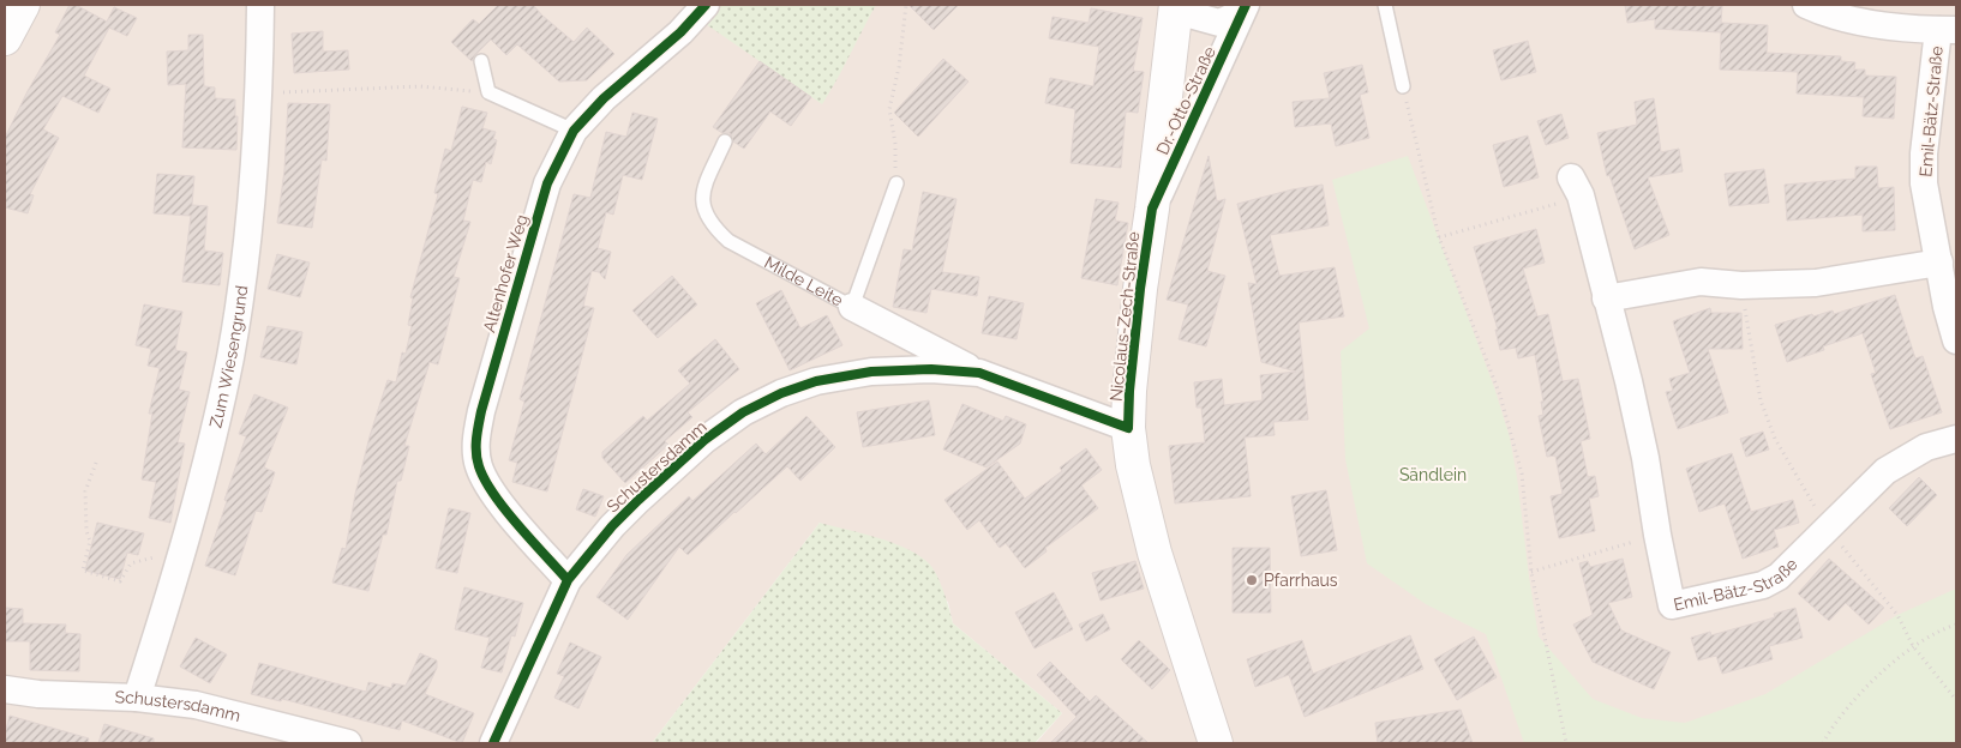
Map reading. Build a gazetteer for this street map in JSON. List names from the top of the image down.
{
  "streets": {
    "street": [
      "Dr.-Otto-Straße",
      "Emil-Bätz-Straße",
      "Altenhofer Weg",
      "Milde Leite",
      "Nicolaus-Zech-Straße",
      "Zum Wiesengrund",
      "Schustersdamm"
    ]
  },
  "crossings": [
    ["Dr.-Otto-Straße", "Nicolaus-Zech-Straße"],
    ["Altenhofer Weg", "Schustersdamm"],
    ["Milde Leite", "Schustersdamm"],
    ["Nicolaus-Zech-Straße", "Schustersdamm"],
    ["Zum Wiesengrund", "Schustersdamm"]
  ],
  "parks": ["Sändlein"],
  "places": ["Pfarrhaus"]
}
